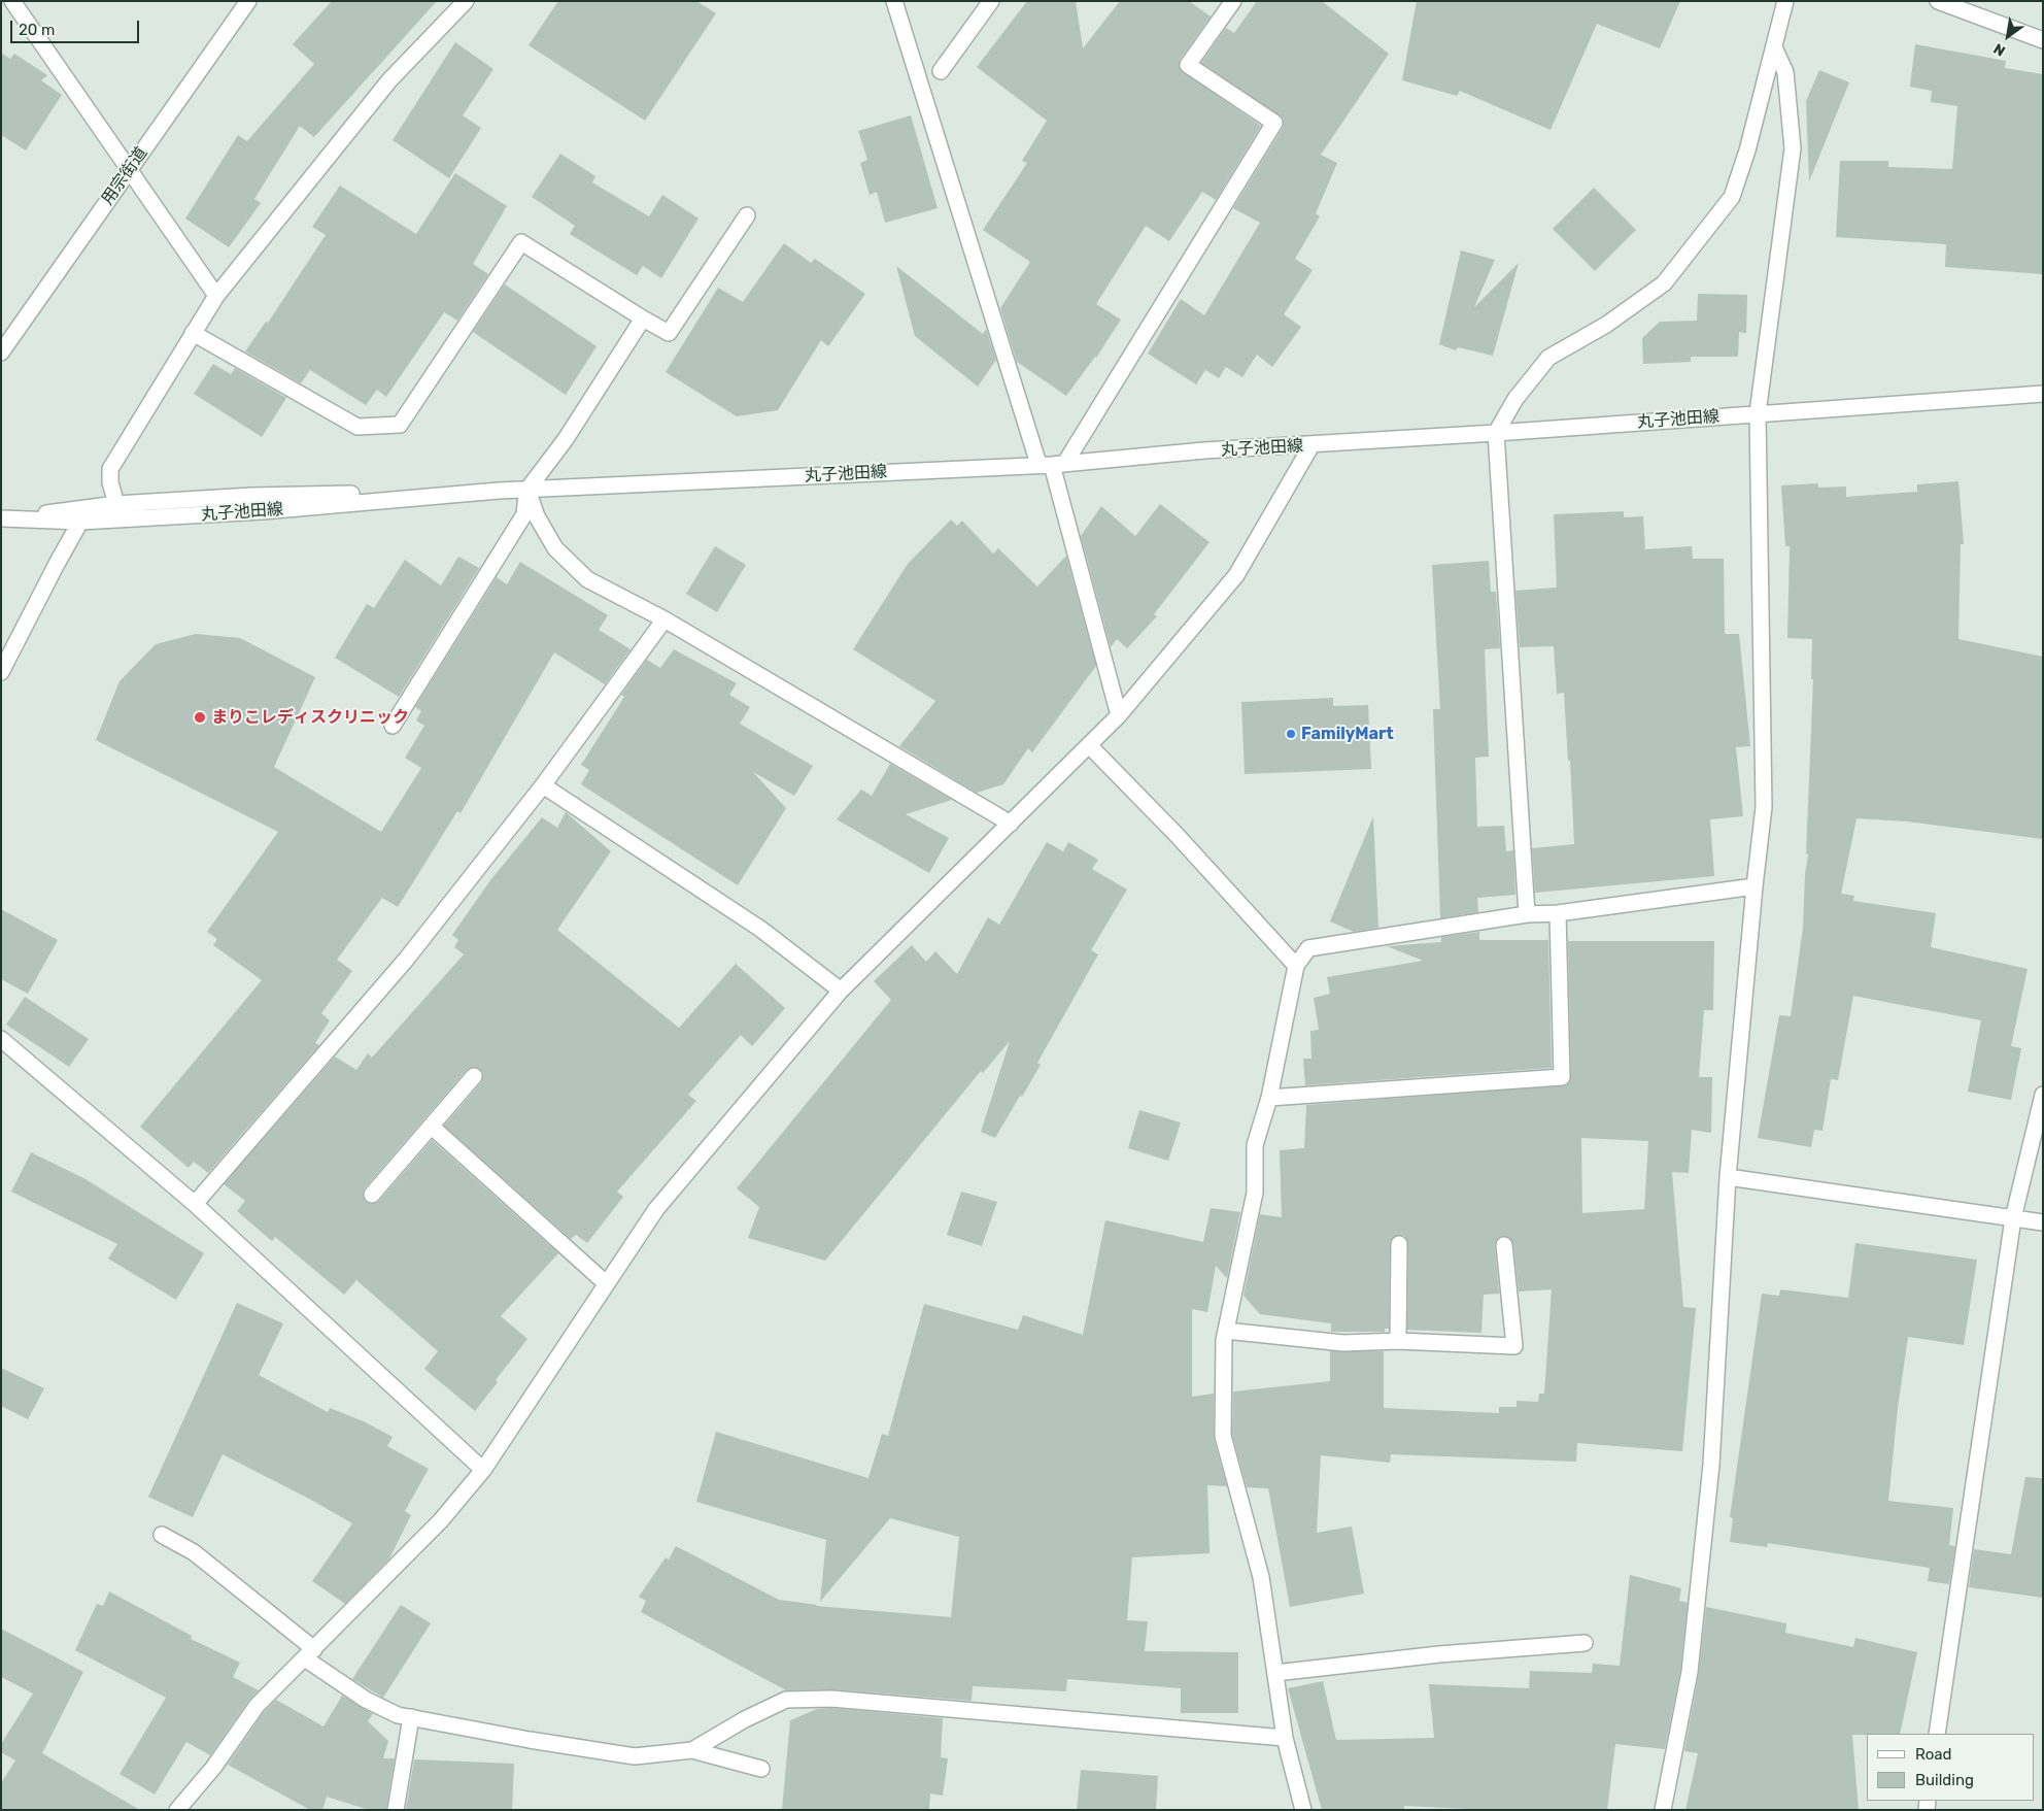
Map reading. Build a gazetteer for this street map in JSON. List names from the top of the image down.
{
  "streets": {
    "street": ["用宗街道", "丸子池田線"]
  },
  "places": ["まりこレディスクリニック", "FamilyMart"],
  "legend": ["Road", "Building"],
  "scale_bar": "20 m",
  "north": "bottom left"
}
